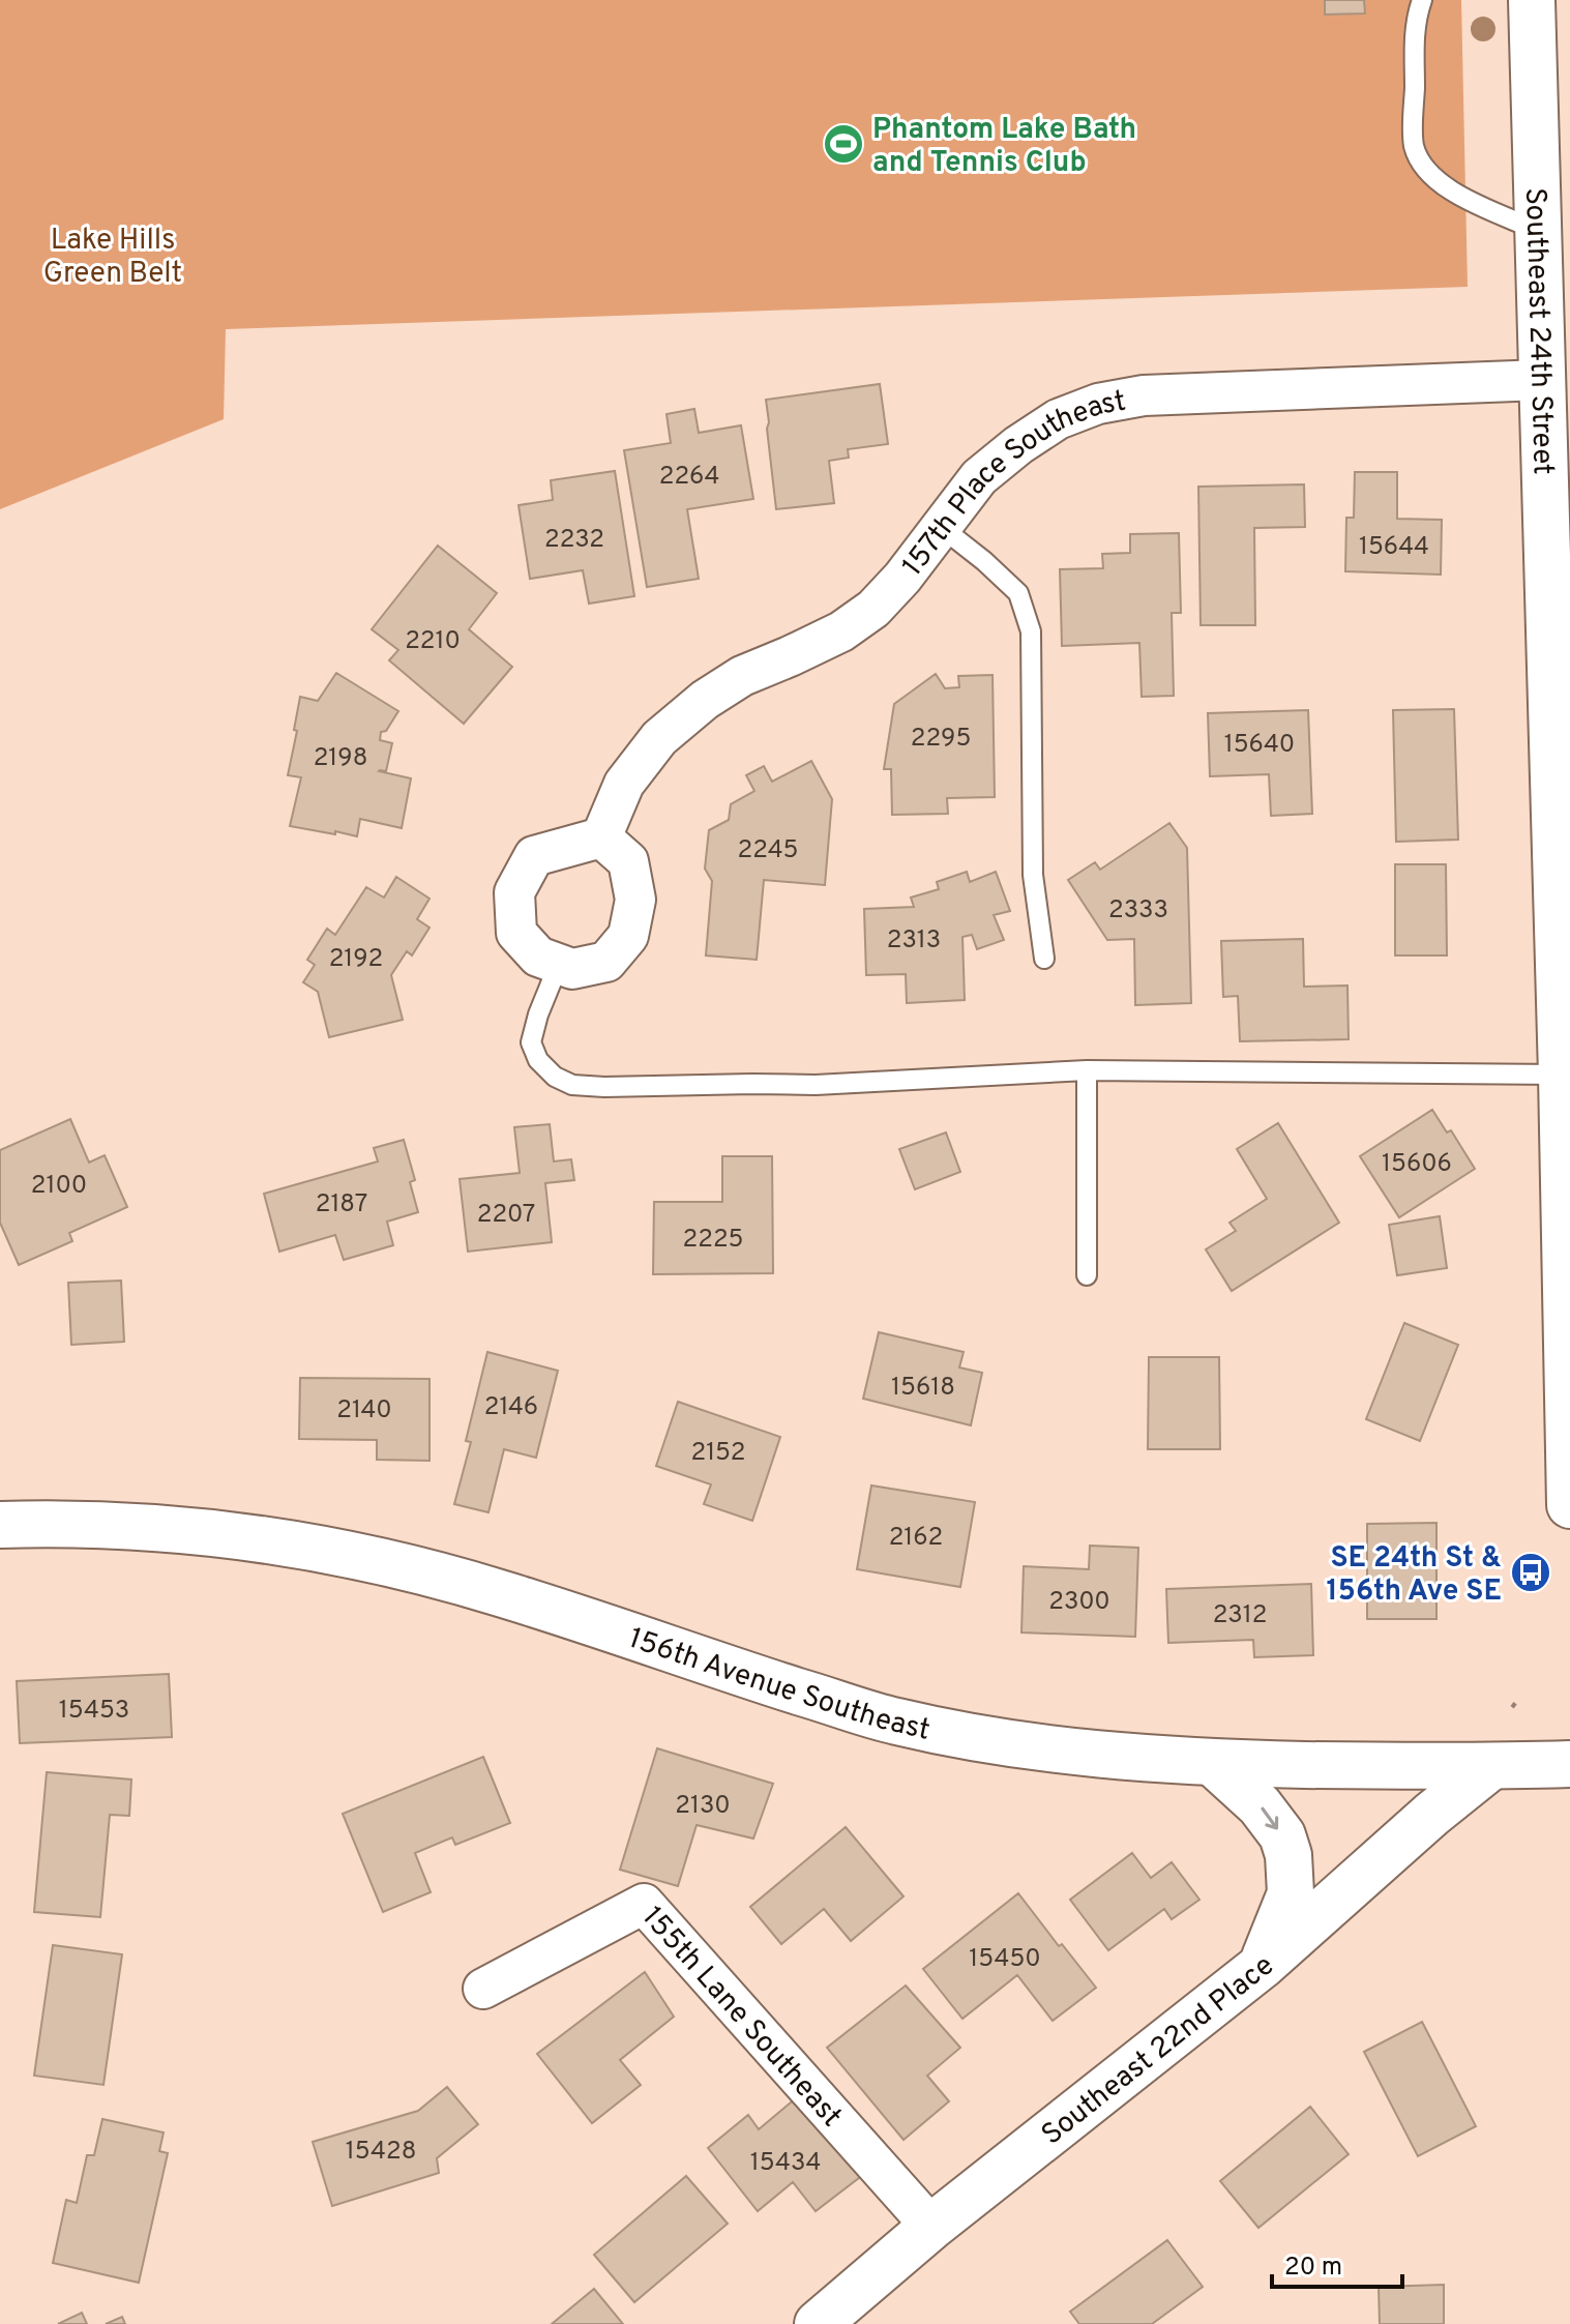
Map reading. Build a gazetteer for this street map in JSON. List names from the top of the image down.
{
  "streets": {
    "street": [
      "Southeast 24th Street",
      "157th Place Southeast",
      "156th Avenue Southeast",
      "155th Lane Southeast",
      "Southeast 22nd Place"
    ]
  },
  "crossings": [
    ["Southeast 24th Street", "157th Place Southeast"],
    ["156th Avenue Southeast", "Southeast 22nd Place"],
    ["155th Lane Southeast", "Southeast 22nd Place"]
  ],
  "parks": ["Lake Hills Green Belt"],
  "places": {
    "sports": ["Phantom Lake Bath and Tennis Club"],
    "bus stop": ["SE 24th St & 156th Ave SE"]
  },
  "house_numbers": [
    "2264",
    "2232",
    "15644",
    "2210",
    "2295",
    "15640",
    "2198",
    "2245",
    "2333",
    "2313",
    "2192",
    "15606",
    "2100",
    "2187",
    "2207",
    "2225",
    "15618",
    "2146",
    "2140",
    "2152",
    "2162",
    "2300",
    "2312",
    "15453",
    "2130",
    "15450",
    "15428",
    "15434"
  ],
  "scale_bar": "20 m"
}
